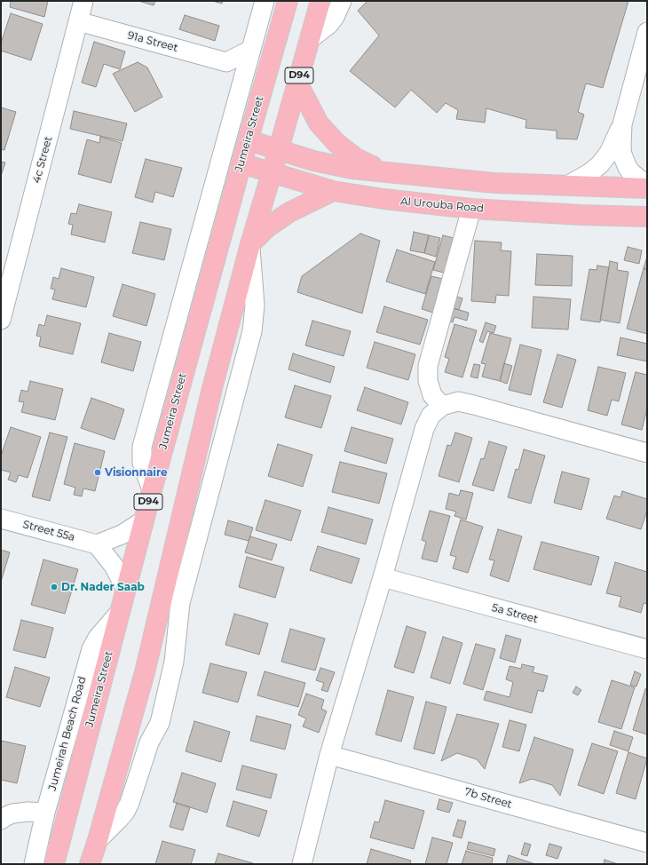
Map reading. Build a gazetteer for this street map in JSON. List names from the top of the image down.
{
  "streets": {
    "main road": ["D94", "Jumeira Street", "Al Urouba Road"],
    "street": [
      "91a Street",
      "4c Street",
      "Street 55a",
      "5a Street",
      "Jumeirah Beach Road",
      "7b Street"
    ]
  },
  "crossings": [
    ["91a Street", "4c Street"],
    ["D94", "Al Urouba Road"],
    ["Jumeira Street", "Al Urouba Road"],
    ["Jumeira Street", "Jumeirah Beach Road"]
  ],
  "places": ["Visionnaire", "Dr. Nader Saab"]
}
